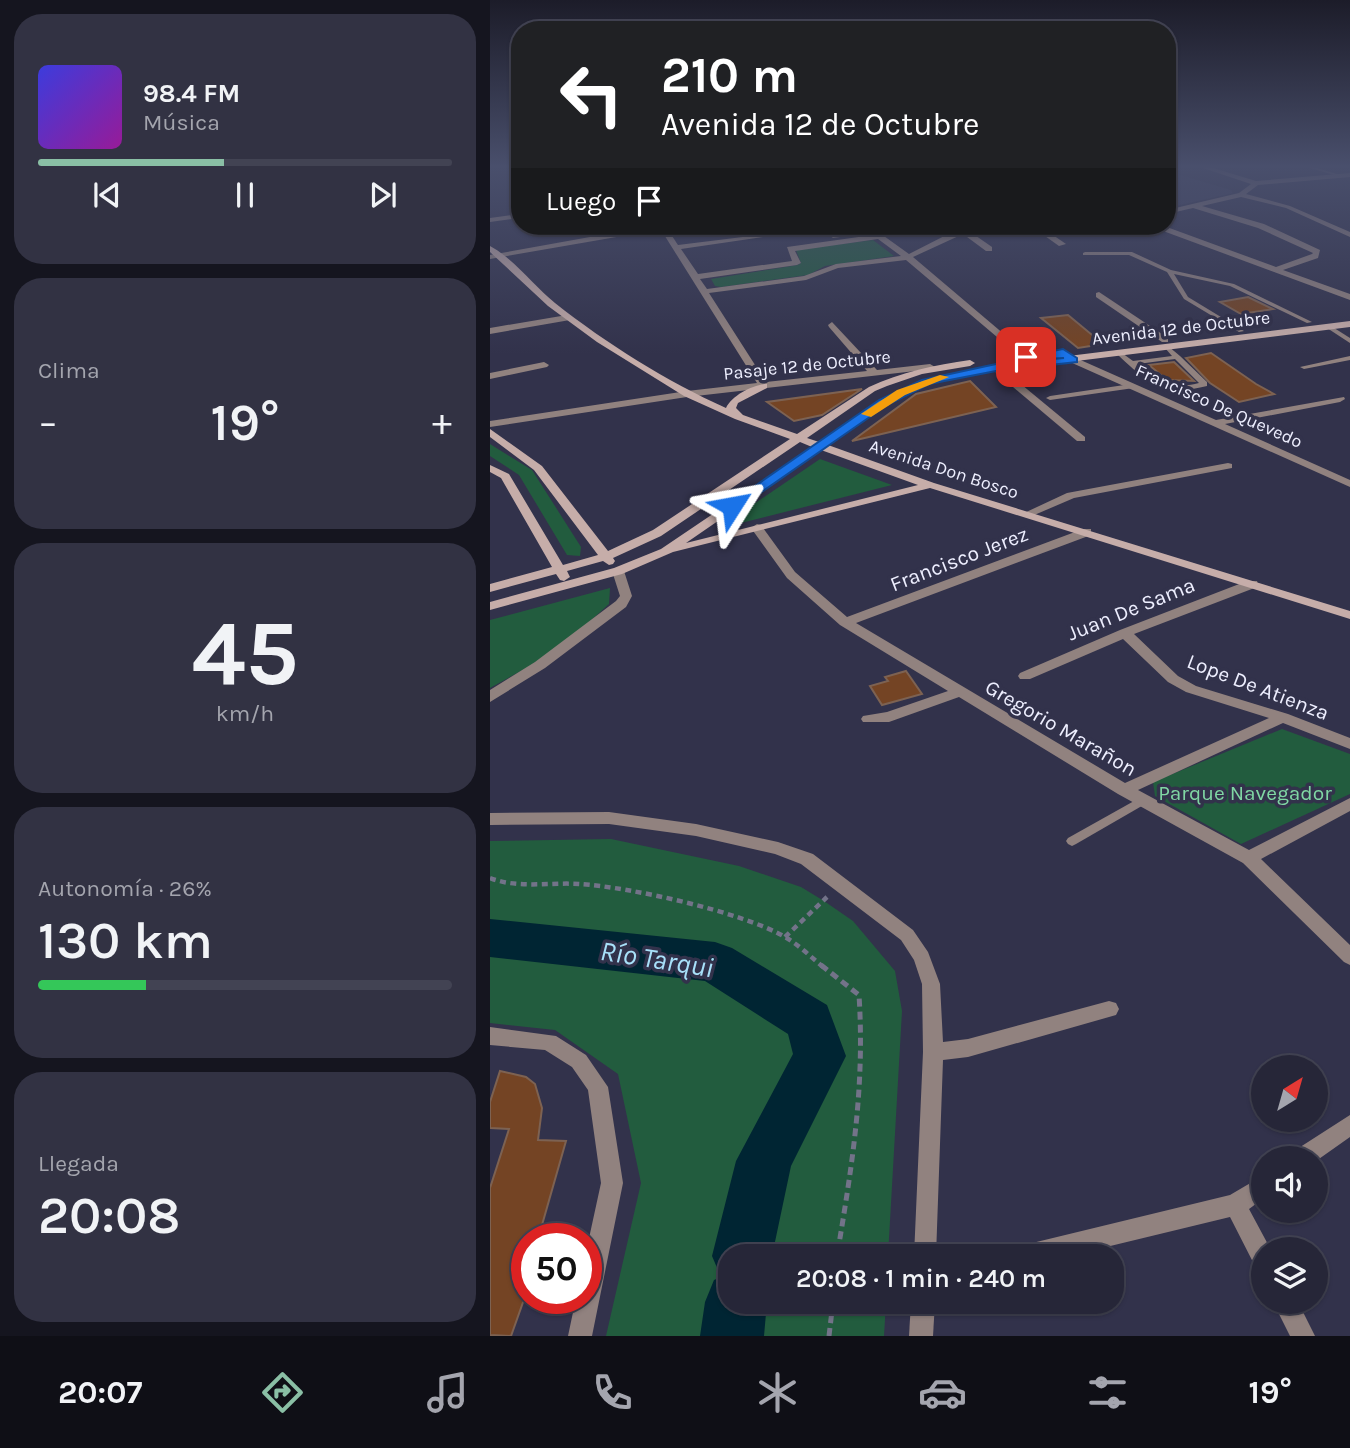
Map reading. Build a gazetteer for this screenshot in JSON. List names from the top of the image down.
{
  "streets": {
    "main road": ["Avenida 12 de Octubre", "Avenida Don Bosco"],
    "street": [
      "Pasaje 12 de Octubre",
      "Francisco De Quevedo",
      "Francisco Jerez",
      "Juan De Sama",
      "Lope De Atienza",
      "Gregorio Marañon"
    ]
  },
  "crossings": [
    ["Avenida 12 de Octubre", "Pasaje 12 de Octubre"],
    ["Avenida 12 de Octubre", "Francisco De Quevedo"],
    ["Avenida 12 de Octubre", "Avenida Don Bosco"],
    ["Pasaje 12 de Octubre", "Avenida Don Bosco"],
    ["Avenida Don Bosco", "Francisco Jerez"],
    ["Avenida Don Bosco", "Juan De Sama"],
    ["Francisco Jerez", "Gregorio Marañon"],
    ["Juan De Sama", "Lope De Atienza"]
  ],
  "water": ["Río Tarqui"],
  "parks": ["Parque Navegador"],
  "north": "top right",
  "page": {
    "turn": ["210 m", "Avenida 12 de Octubre"],
    "song": ["98.4 FM", "Música"],
    "then": "Luego",
    "tile": [
      "Clima",
      ["45", "km/h"],
      ["Autonomía · 26%", "130 km"],
      ["Llegada", "20:08"]
    ],
    "heat": ["−", "19°", "+"],
    "limit": "50",
    "trip": "20:08 · 1 min · 240 m",
    "tabs": ["20:07", "19°"]
  }
}
